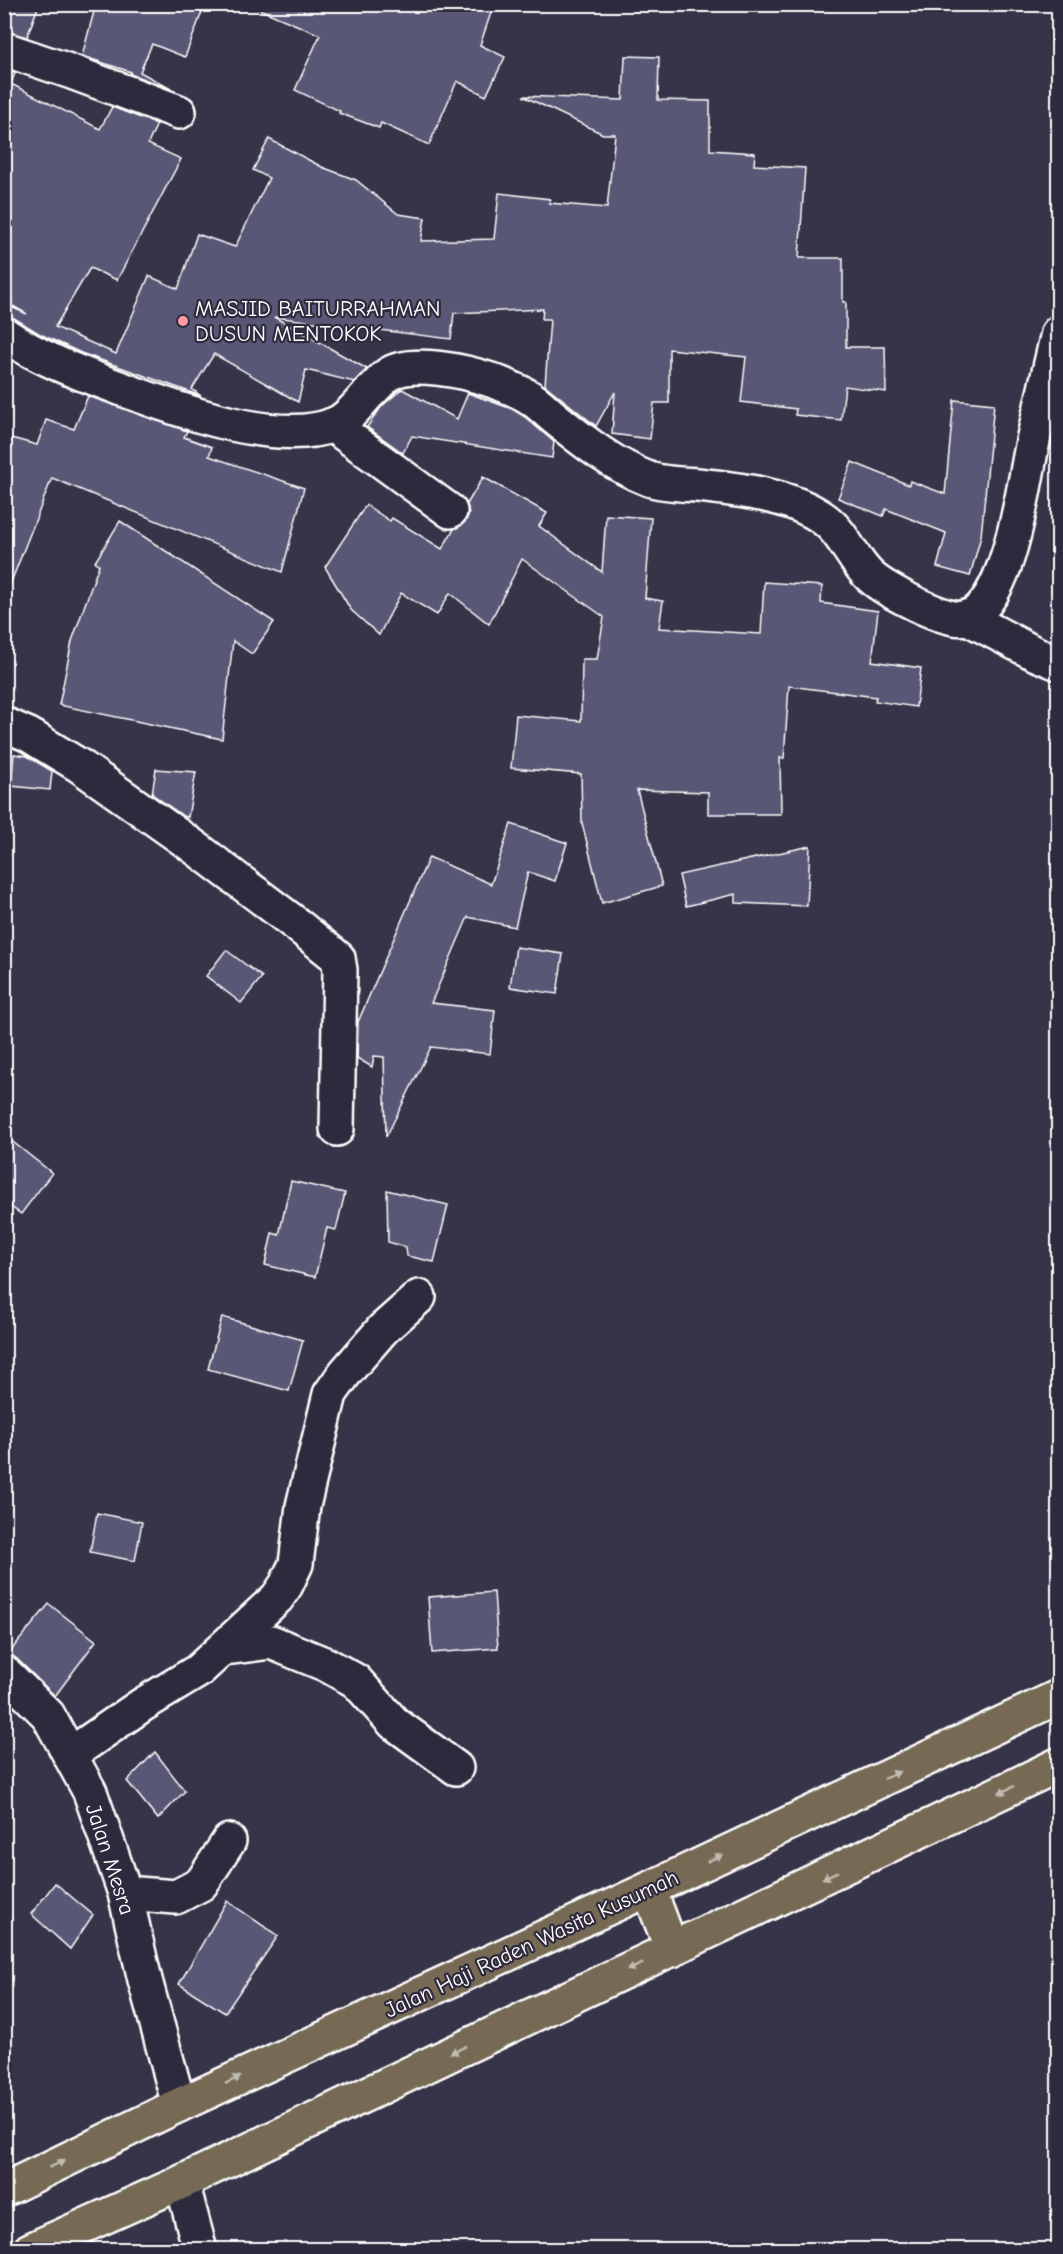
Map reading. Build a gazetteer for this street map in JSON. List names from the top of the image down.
{
  "streets": {
    "highway": ["Jalan Haji Raden Wasita Kusumah"],
    "street": ["Jalan Mesra"]
  },
  "crossings": [
    ["Jalan Mesra", "Jalan Haji Raden Wasita Kusumah"]
  ],
  "places": ["MASJID BAITURRAHMAN DUSUN MENTOKOK"]
}
